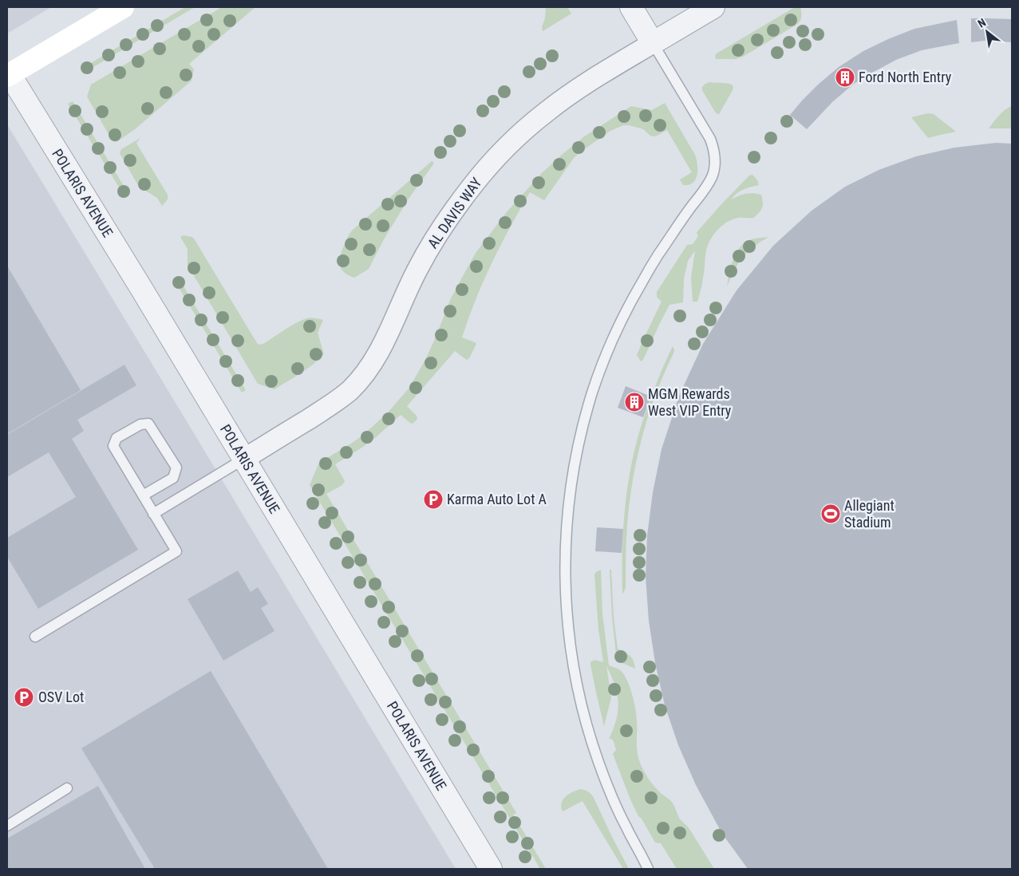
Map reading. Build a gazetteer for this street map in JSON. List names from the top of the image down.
{
  "streets": {
    "street": ["POLARIS AVENUE", "AL DAVIS WAY"]
  },
  "crossings": [
    ["POLARIS AVENUE", "AL DAVIS WAY"]
  ],
  "places": {
    "building": ["Ford North Entry", "MGM Rewards West VIP Entry"],
    "parking": ["Karma Auto Lot A", "OSV Lot"],
    "sports": ["Allegiant Stadium"]
  },
  "north": "top left"
}
